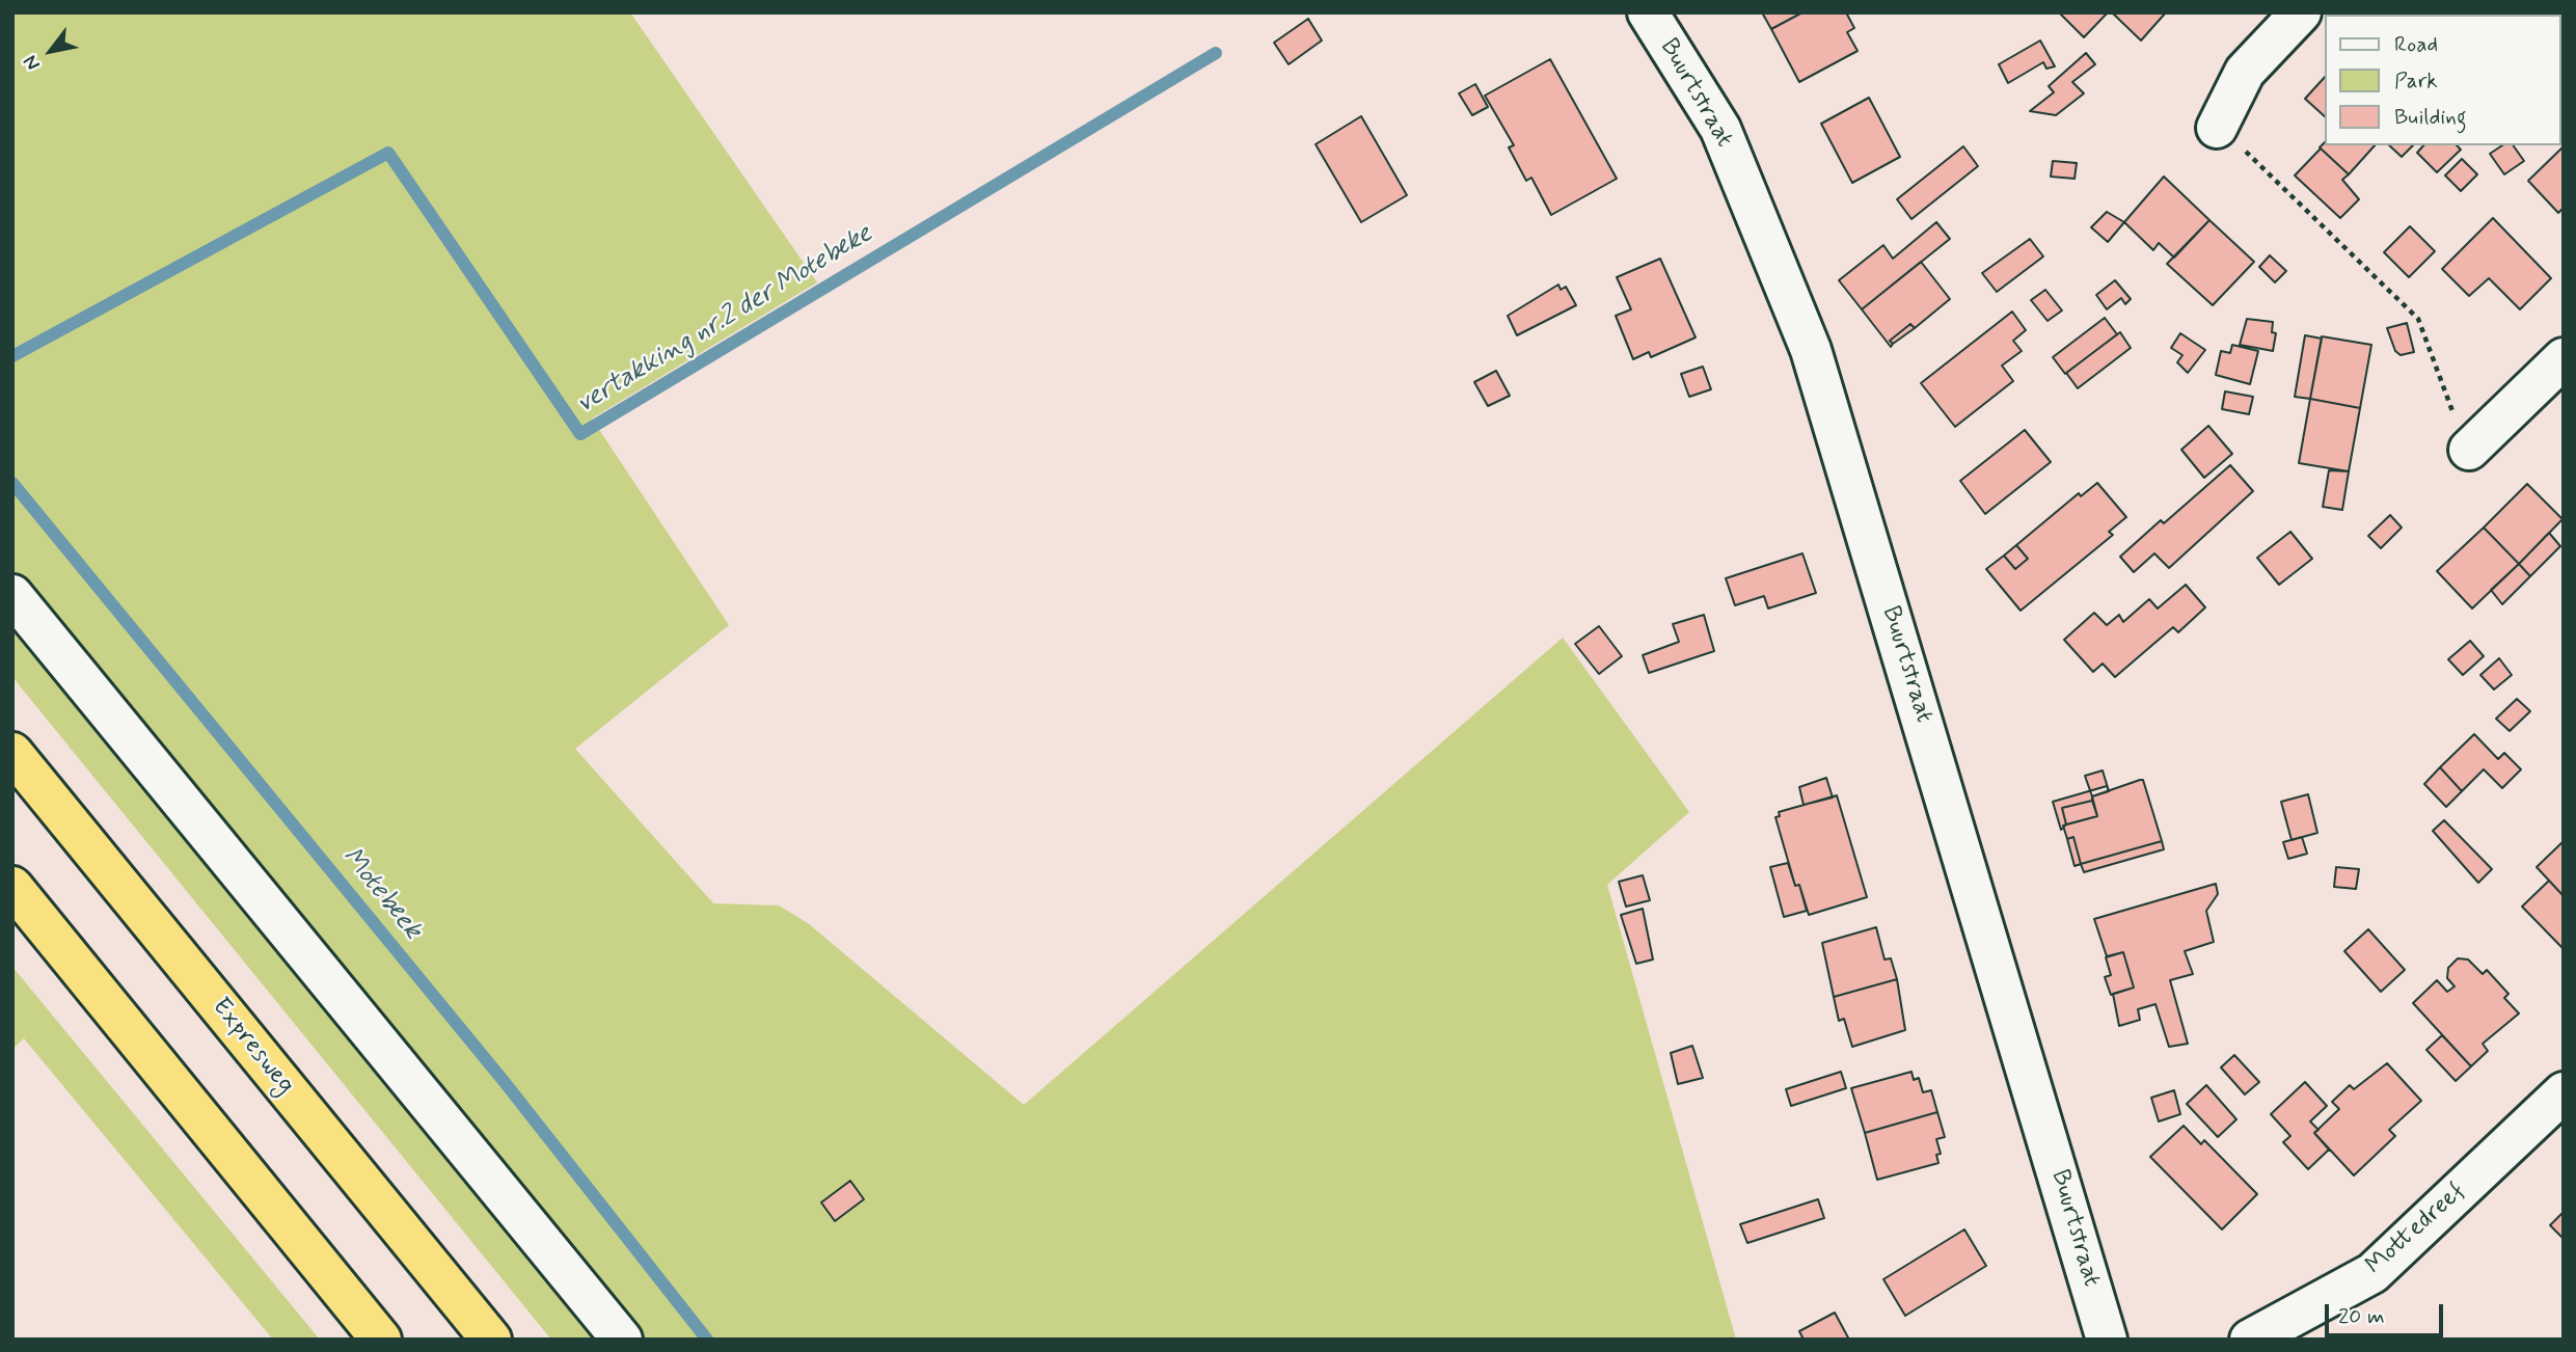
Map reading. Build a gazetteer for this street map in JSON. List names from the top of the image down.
{
  "streets": {
    "highway": ["Expresweg"],
    "street": ["Buurtstraat", "Mottedreef"]
  },
  "water": ["vertakking nr.2 der Motebeke", "Motebeek"],
  "legend": ["Road", "Park", "Building"],
  "scale_bar": "20 m",
  "north": "bottom left"
}
